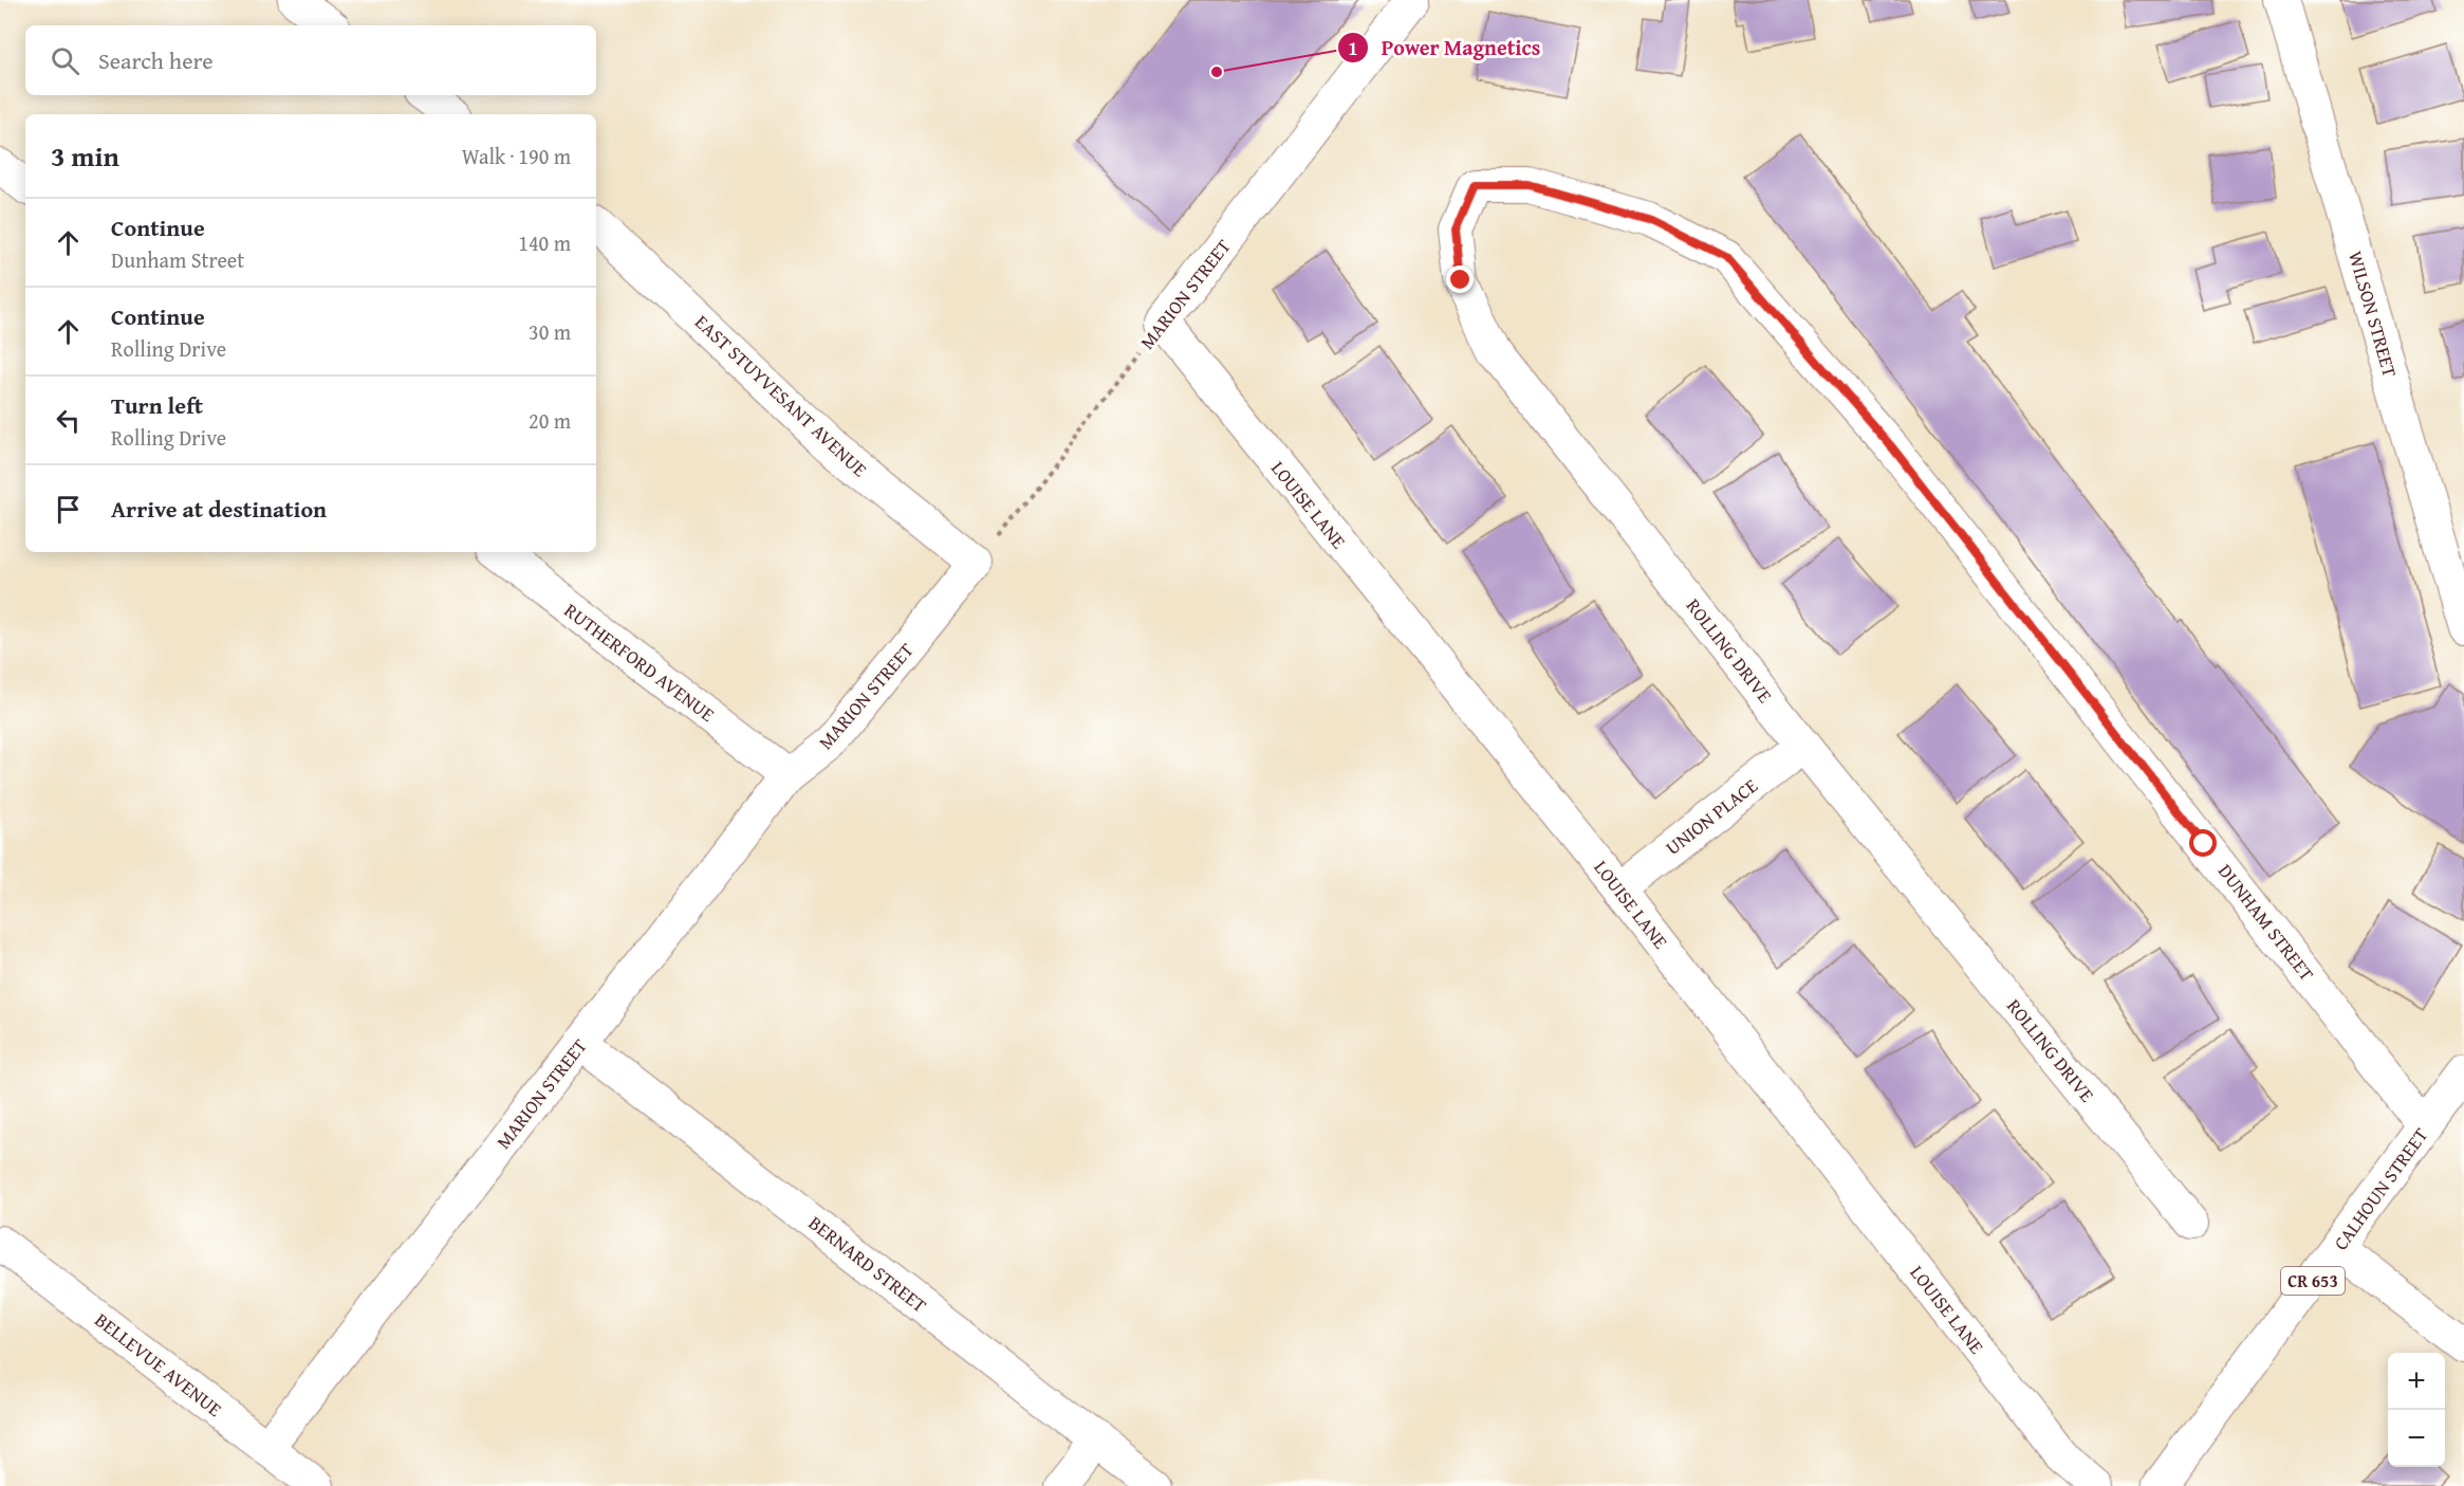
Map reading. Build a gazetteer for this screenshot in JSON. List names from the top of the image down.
{
  "streets": {
    "main road": ["CALHOUN STREET", "CR 653"],
    "street": [
      "MARION STREET",
      "WILSON STREET",
      "EAST STUYVESANT AVENUE",
      "LOUISE LANE",
      "ROLLING DRIVE",
      "RUTHERFORD AVENUE",
      "UNION PLACE",
      "DUNHAM STREET",
      "BERNARD STREET",
      "BELLEVUE AVENUE"
    ]
  },
  "crossings": [
    ["MARION STREET", "EAST STUYVESANT AVENUE"],
    ["MARION STREET", "LOUISE LANE"],
    ["MARION STREET", "RUTHERFORD AVENUE"],
    ["MARION STREET", "BERNARD STREET"],
    ["MARION STREET", "BELLEVUE AVENUE"],
    ["LOUISE LANE", "UNION PLACE"],
    ["ROLLING DRIVE", "UNION PLACE"],
    ["ROLLING DRIVE", "DUNHAM STREET"],
    ["DUNHAM STREET", "CALHOUN STREET"]
  ],
  "places": ["Power Magnetics"],
  "page": {
    "search": "Search here",
    "heading": ["3 min", "Walk · 190 m"],
    "list": [
      ["Continue", "Dunham Street", "140 m"],
      ["Continue", "Rolling Drive", "30 m"],
      ["Turn left", "Rolling Drive", "20 m"],
      "Arrive at destination"
    ],
    "map_buttons": ["+", "−"]
  }
}
